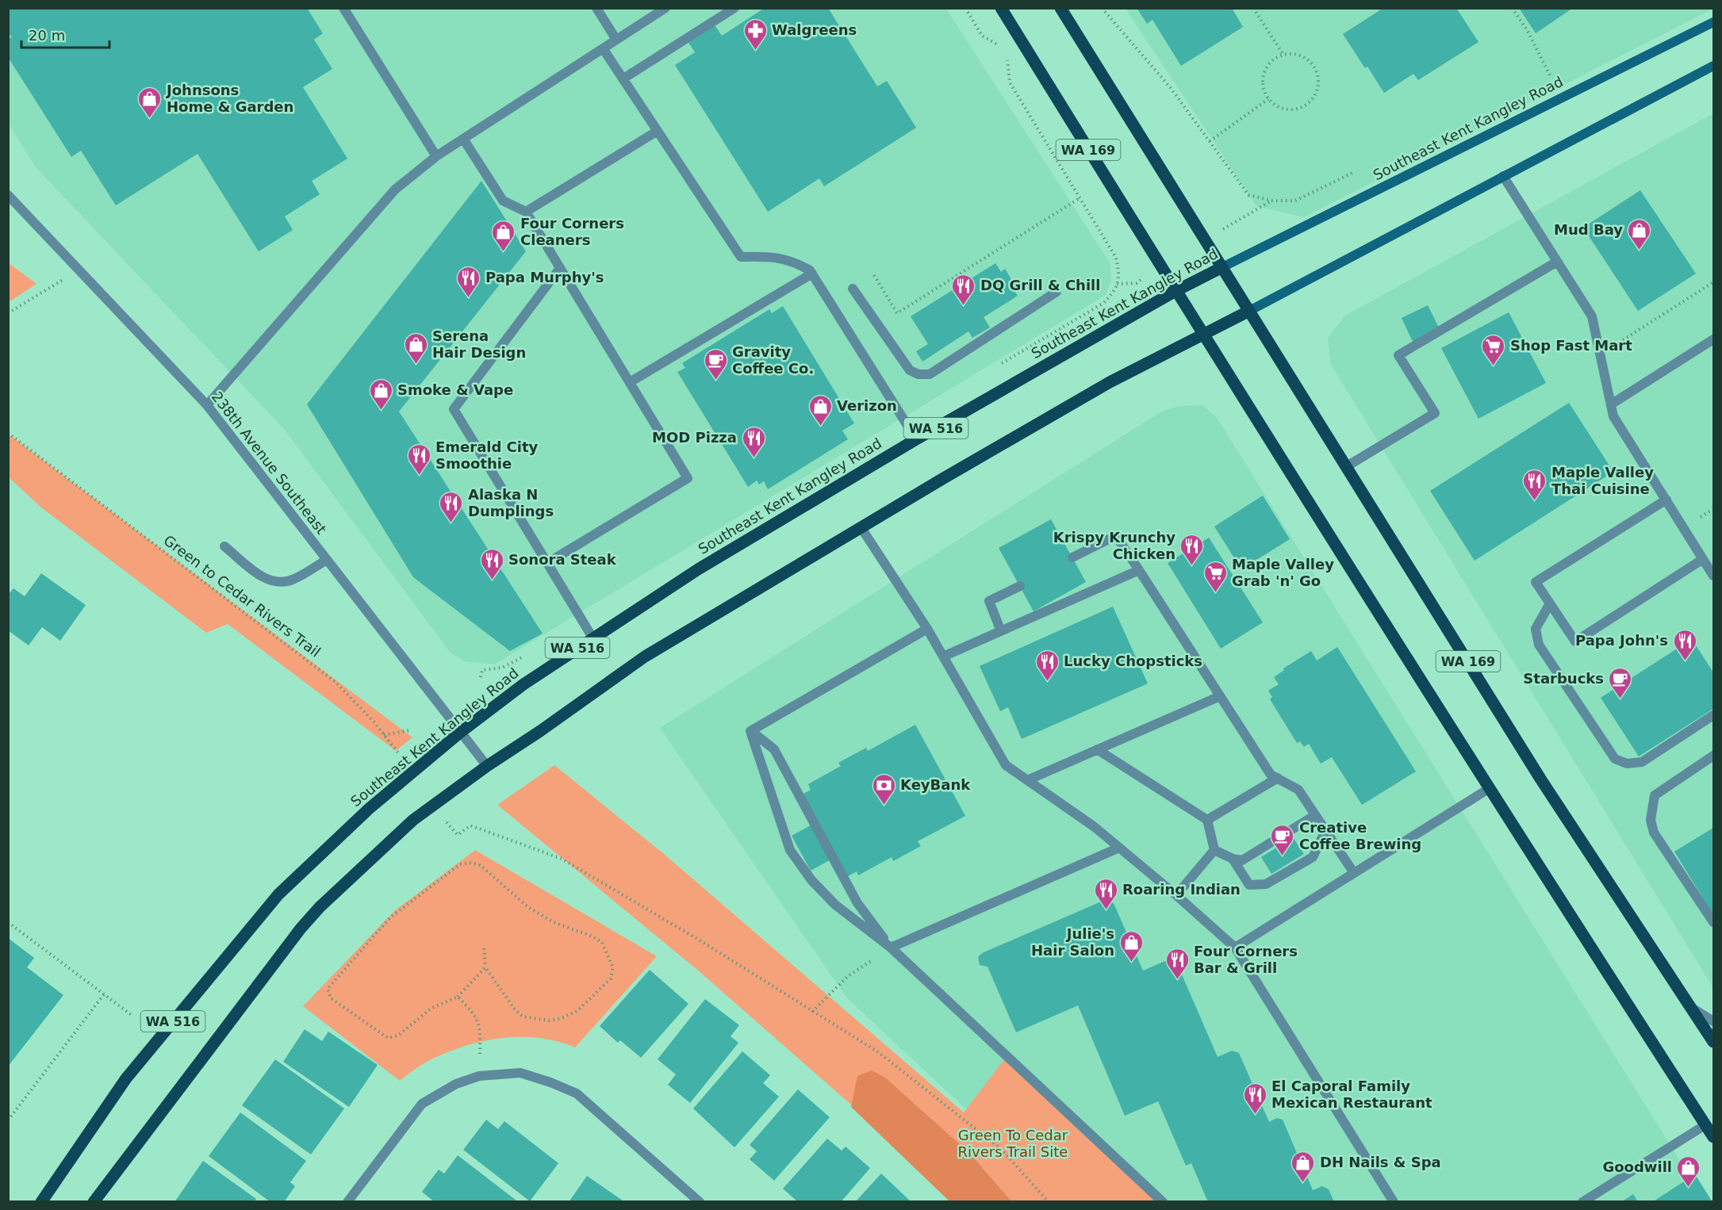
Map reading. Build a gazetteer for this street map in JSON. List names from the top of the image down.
{
  "streets": {
    "main road": ["Southeast Kent Kangley Road", "WA 169", "WA 516"],
    "street": ["238th Avenue Southeast"],
    "path": ["Green to Cedar Rivers Trail"]
  },
  "crossings": [
    ["Southeast Kent Kangley Road", "WA 169"],
    ["Southeast Kent Kangley Road", "238th Avenue Southeast"],
    ["Southeast Kent Kangley Road", "Green to Cedar Rivers Trail"],
    ["WA 169", "WA 516"],
    ["WA 516", "238th Avenue Southeast"]
  ],
  "parks": ["Green To Cedar Rivers Trail Site"],
  "places": {
    "pharmacy": ["Walgreens"],
    "shop": [
      "Johnsons Home & Garden",
      "Mud Bay",
      "Four Corners Cleaners",
      "Serena Hair Design",
      "Smoke & Vape",
      "Verizon",
      "Julie's Hair Salon",
      "DH Nails & Spa",
      "Goodwill"
    ],
    "restaurant": [
      "Papa Murphy's",
      "DQ Grill & Chill",
      "MOD Pizza",
      "Emerald City Smoothie",
      "Maple Valley Thai Cuisine",
      "Alaska N Dumplings",
      "Krispy Krunchy Chicken",
      "Sonora Steak",
      "Papa John's",
      "Lucky Chopsticks",
      "Roaring Indian",
      "Four Corners Bar & Grill",
      "El Caporal Family Mexican Restaurant"
    ],
    "supermarket": ["Shop Fast Mart", "Maple Valley Grab 'n' Go"],
    "cafe": ["Gravity Coffee Co.", "Starbucks", "Creative Coffee Brewing"],
    "bank": ["KeyBank"]
  },
  "scale_bar": "20 m"
}
